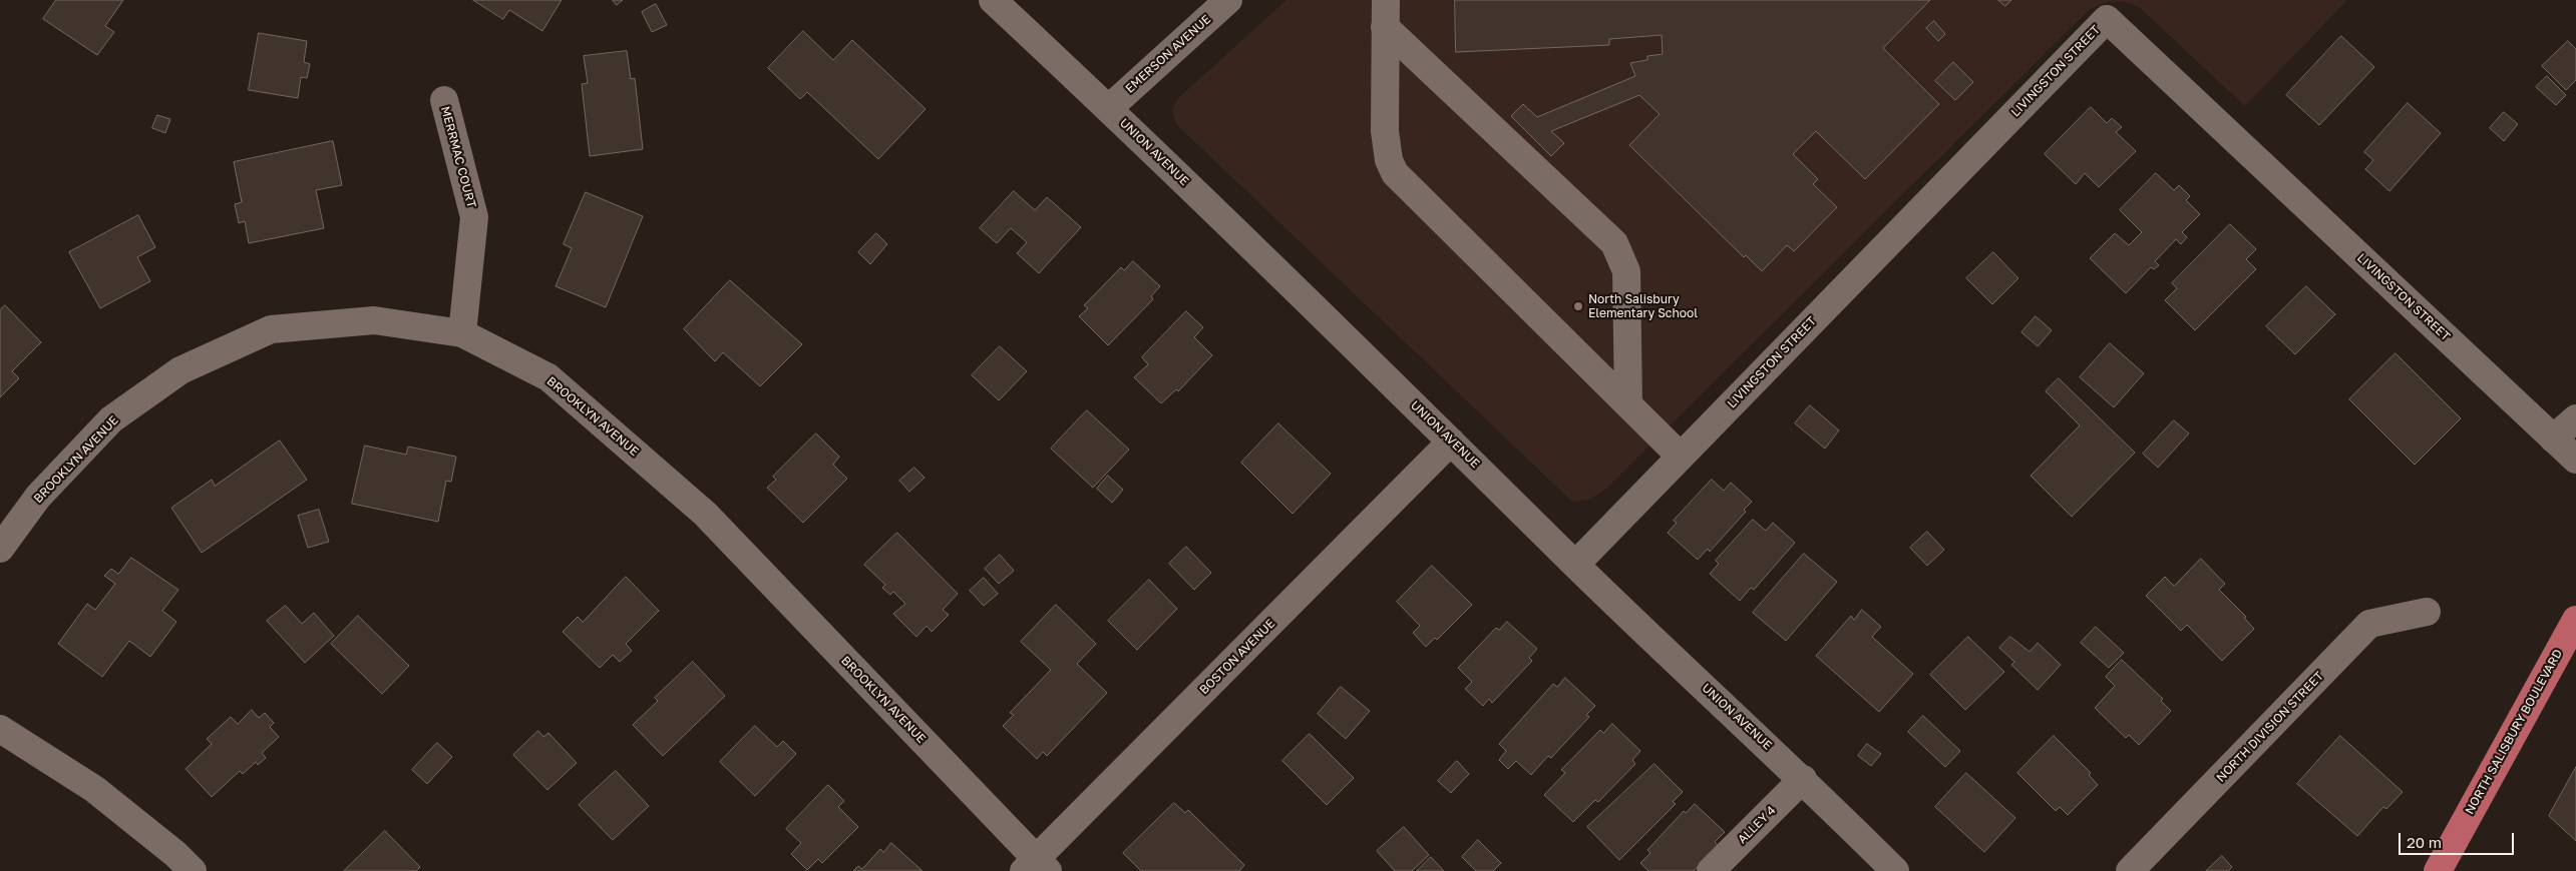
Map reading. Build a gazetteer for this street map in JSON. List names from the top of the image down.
{
  "streets": {
    "main road": ["NORTH SALISBURY BOULEVARD"],
    "street": [
      "EMERSON AVENUE",
      "LIVINGSTON STREET",
      "UNION AVENUE",
      "MERRMAC COURT",
      "BROOKLYN AVENUE",
      "BOSTON AVENUE",
      "NORTH DIVISION STREET",
      "ALLEY 4"
    ]
  },
  "crossings": [
    ["EMERSON AVENUE", "UNION AVENUE"],
    ["LIVINGSTON STREET", "UNION AVENUE"],
    ["UNION AVENUE", "BOSTON AVENUE"],
    ["UNION AVENUE", "ALLEY 4"],
    ["MERRMAC COURT", "BROOKLYN AVENUE"],
    ["BROOKLYN AVENUE", "BOSTON AVENUE"]
  ],
  "places": ["North Salisbury Elementary School"],
  "scale_bar": "20 m"
}
